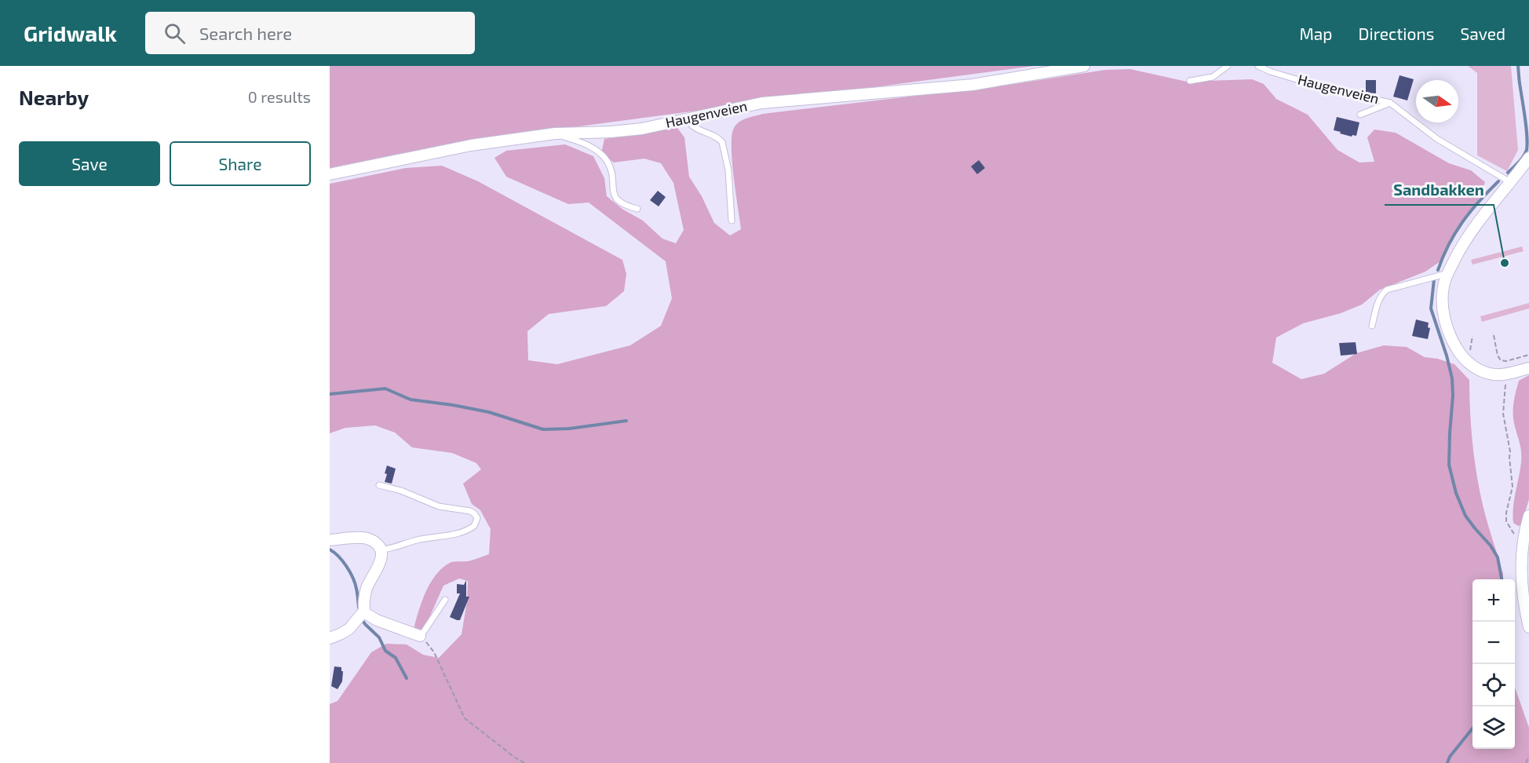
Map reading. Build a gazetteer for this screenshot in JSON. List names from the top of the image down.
{
  "streets": {
    "street": ["Haugenveien"]
  },
  "places": ["Sandbakken"],
  "north": "right",
  "page": {
    "header": "Gridwalk",
    "search": "Search here",
    "nav": ["Map", "Directions", "Saved"],
    "heading": ["Nearby", "0 results"],
    "buttons": ["Save", "Share"],
    "map_buttons": ["+", "−"]
  }
}
